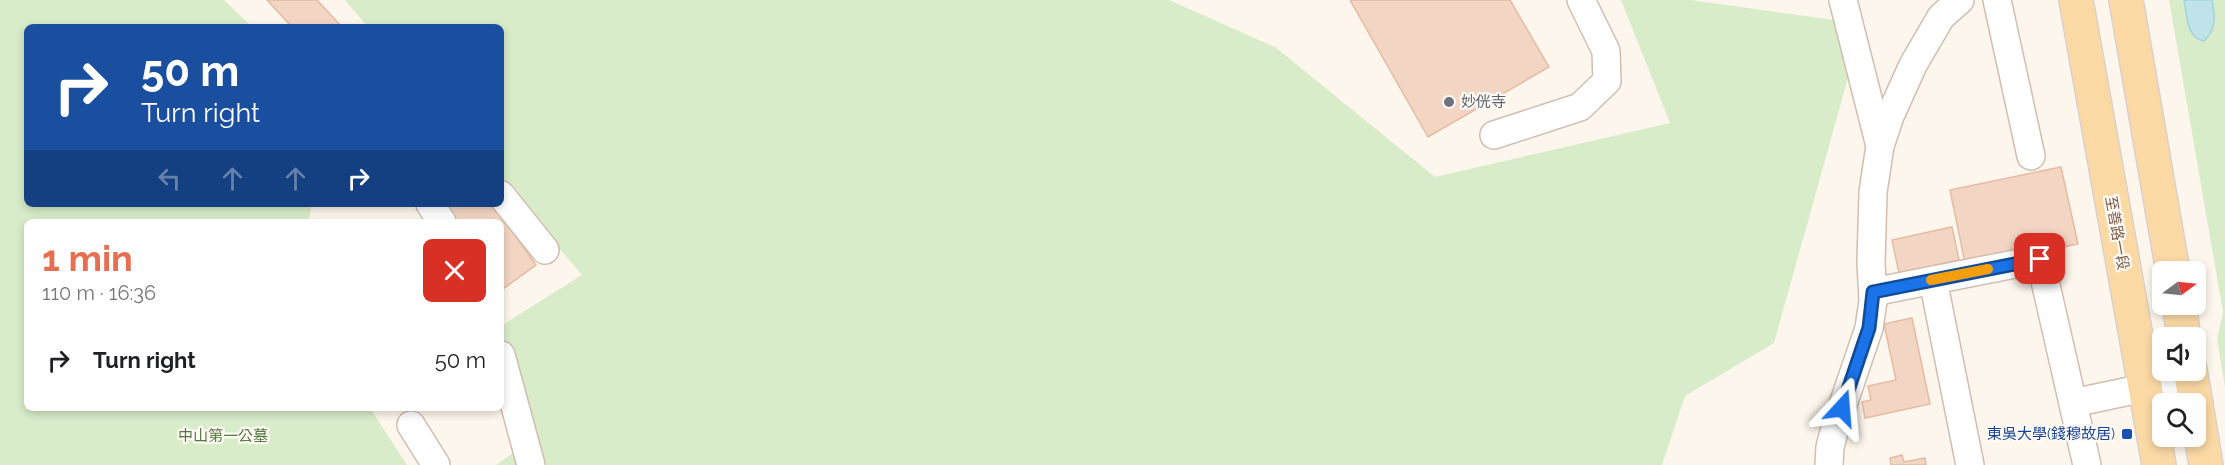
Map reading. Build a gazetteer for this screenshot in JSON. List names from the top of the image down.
{
  "streets": {
    "main road": ["至善路一段"]
  },
  "parks": ["中山第一公墓"],
  "places": {
    "other": ["妙侊寺"],
    "transit": ["東吳大學(錢穆故居)"]
  },
  "north": "right",
  "page": {
    "turn": ["50 m", "Turn right"],
    "heading": ["1 min", "110 m · 16:36"],
    "list": [
      {
        "name": "Turn right",
        "value": "50 m"
      }
    ]
  }
}
